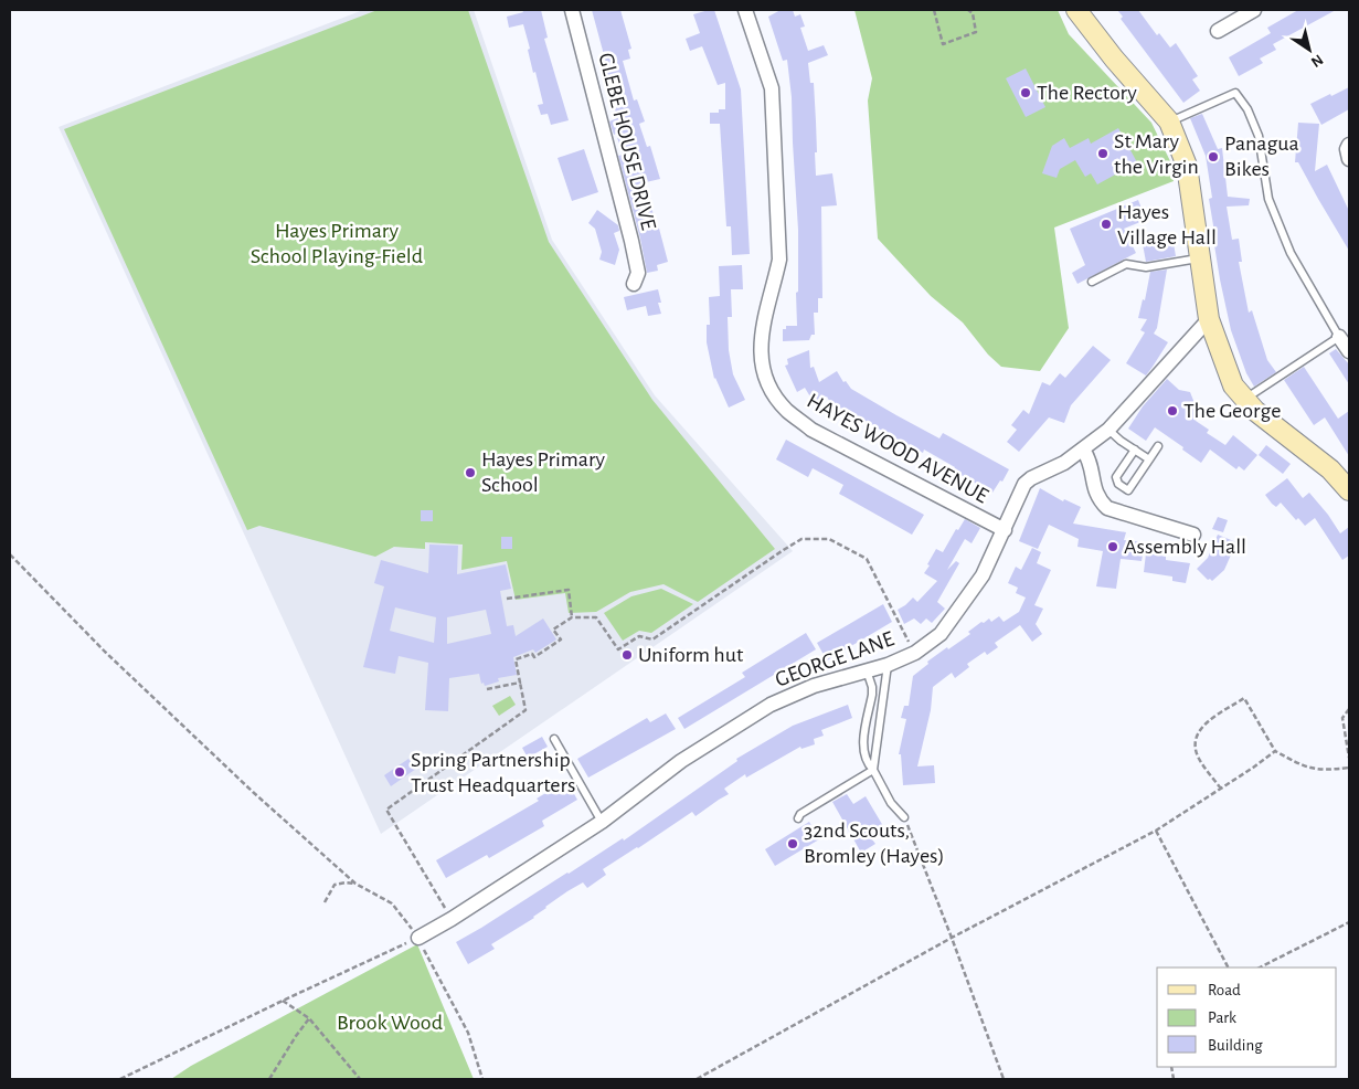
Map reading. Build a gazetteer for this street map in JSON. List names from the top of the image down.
{
  "streets": {
    "street": ["GLEBE HOUSE DRIVE", "HAYES WOOD AVENUE", "GEORGE LANE"]
  },
  "crossings": [
    ["HAYES WOOD AVENUE", "GEORGE LANE"]
  ],
  "parks": ["Hayes Primary School Playing-Field", "Brook Wood"],
  "places": [
    "The Rectory",
    "St Mary the Virgin",
    "Panagua Bikes",
    "Hayes Village Hall",
    "The George",
    "Hayes Primary School",
    "Assembly Hall",
    "Uniform hut",
    "Spring Partnership Trust Headquarters",
    "32nd Scouts, Bromley (Hayes)"
  ],
  "legend": ["Road", "Park", "Building"],
  "north": "bottom right"
}
